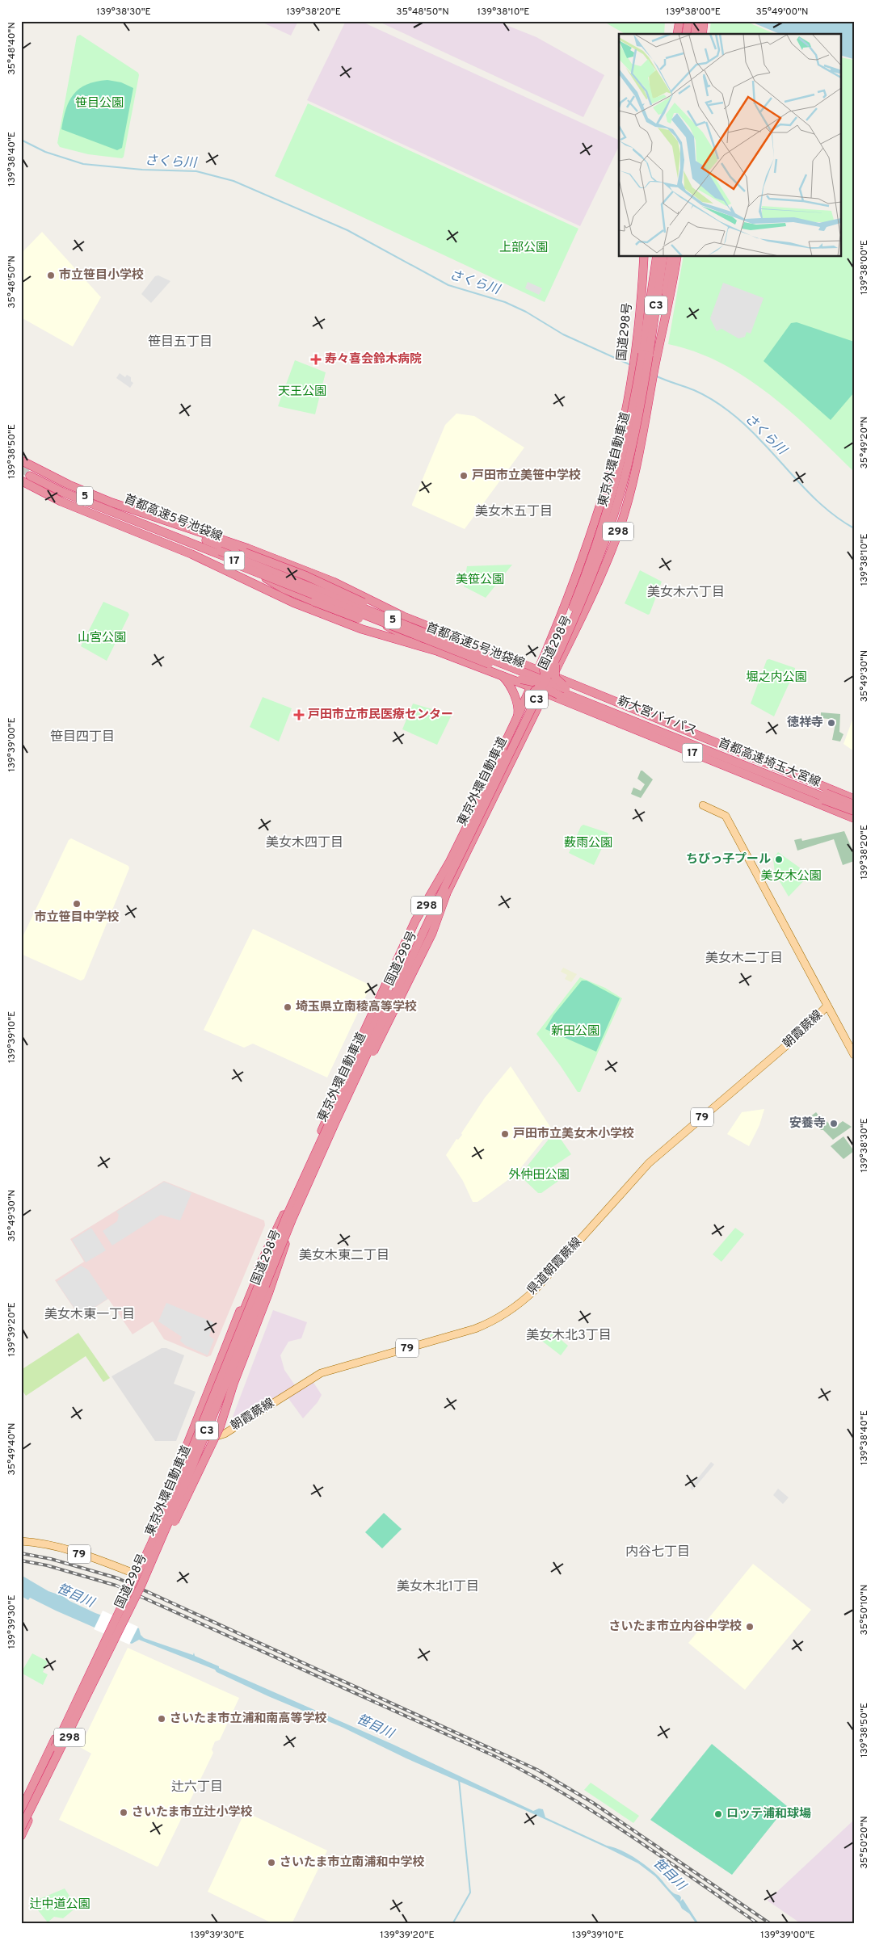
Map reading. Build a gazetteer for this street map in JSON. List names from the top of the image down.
{
  "streets": {
    "highway": [
      "C3",
      "国道298号",
      "東京外環自動車道",
      "5",
      "首都高速5号池袋線",
      "298",
      "17",
      "首都高速埼玉大宮線"
    ],
    "main road": ["朝霞蕨線", "79", "県道朝霞蕨線"]
  },
  "crossings": [
    ["国道298号", "17"],
    ["国道298号", "朝霞蕨線"],
    ["国道298号", "79"],
    ["首都高速5号池袋線", "首都高速埼玉大宮線"],
    ["17", "首都高速埼玉大宮線"],
    ["朝霞蕨線", "県道朝霞蕨線"]
  ],
  "districts": [
    "笹目五丁目",
    "美女木五丁目",
    "美女木六丁目",
    "笹目四丁目",
    "美女木四丁目",
    "美女木二丁目",
    "美女木東二丁目",
    "美女木東一丁目",
    "美女木北3丁目",
    "内谷七丁目",
    "美女木北1丁目",
    "辻六丁目"
  ],
  "water": ["さくら川", "笹目川"],
  "parks": [
    "笹目公園",
    "上部公園",
    "天王公園",
    "美笹公園",
    "山宮公園",
    "堀之内公園",
    "薮雨公園",
    "美女木公園",
    "新田公園",
    "外仲田公園",
    "辻中道公園"
  ],
  "places": {
    "other": [
      "市立笹目小学校",
      "戸田市立美笹中学校",
      "徳祥寺",
      "ちびっ子プール",
      "市立笹目中学校",
      "埼玉県立南稜高等学校",
      "安養寺",
      "戸田市立美女木小学校",
      "さいたま市立内谷中学校",
      "さいたま市立浦和南高等学校",
      "さいたま市立辻小学校",
      "ロッテ浦和球場",
      "さいたま市立南浦和中学校"
    ],
    "health": ["寿々喜会鈴木病院", "戸田市立市民医療センター"]
  },
  "coordinates": [
    "139°38'30\"E",
    "139°38'20\"E",
    "35°48'50\"N",
    "139°38'10\"E",
    "139°38'00\"E",
    "35°49'00\"N",
    "35°48'40\"N",
    "139°38'40\"E",
    "35°49'20\"N",
    "139°38'50\"E",
    "35°49'30\"N",
    "139°39'00\"E",
    "139°39'10\"E",
    "139°39'20\"E",
    "35°49'40\"N",
    "35°50'10\"N",
    "139°39'30\"E",
    "35°50'20\"N"
  ]
}
